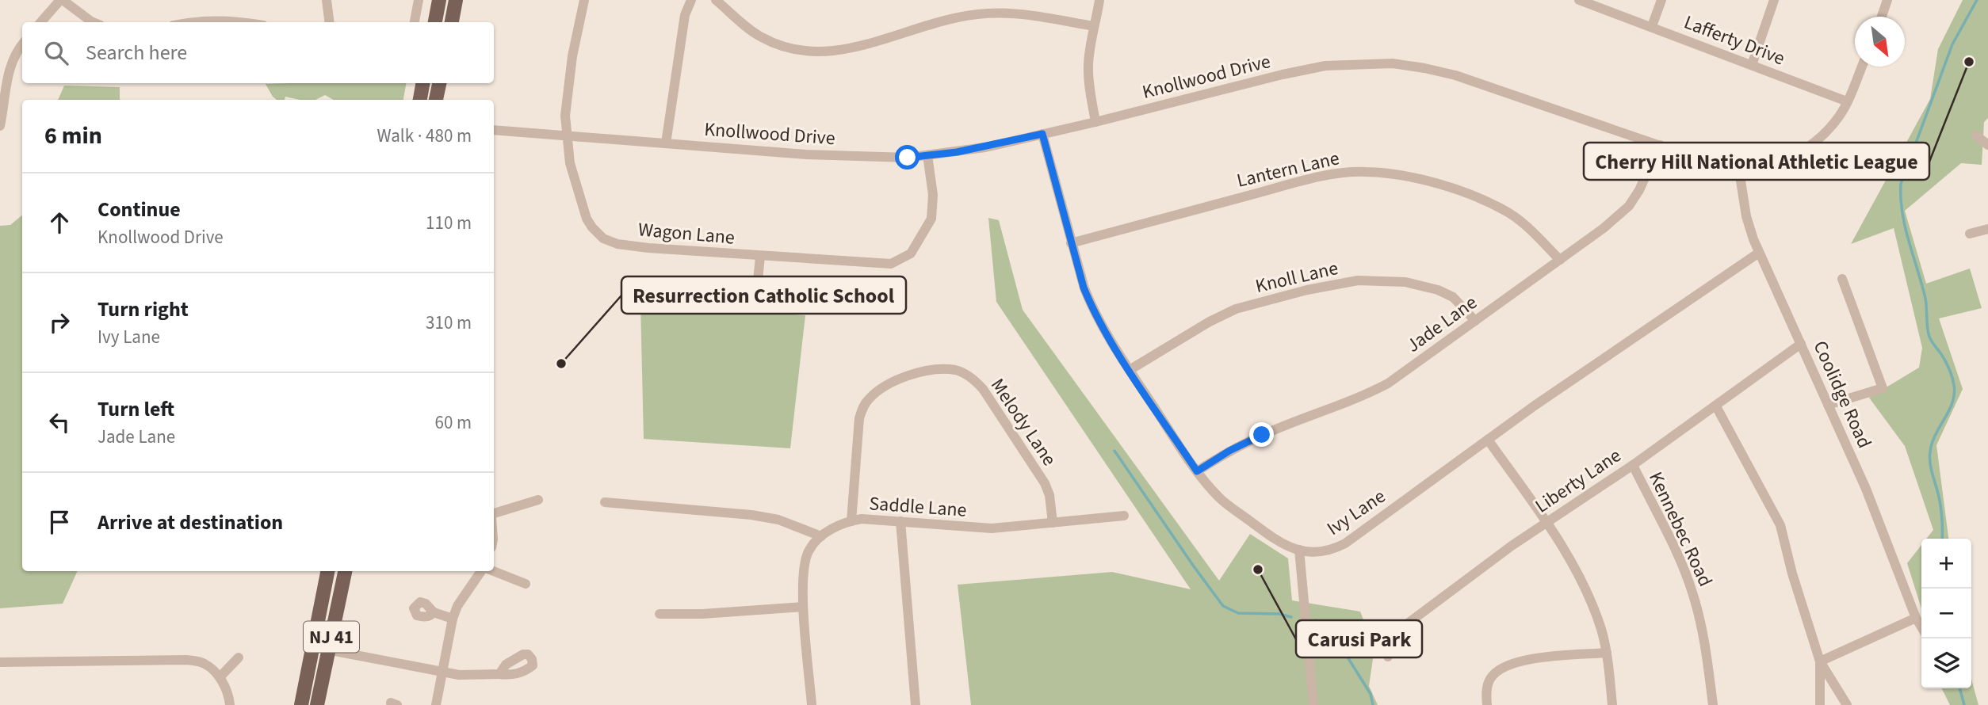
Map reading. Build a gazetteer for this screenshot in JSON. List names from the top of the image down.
{
  "streets": {
    "main road": ["NJ 41"],
    "street": [
      "Lafferty Drive",
      "Knollwood Drive",
      "Lantern Lane",
      "Wagon Lane",
      "Knoll Lane",
      "Jade Lane",
      "Coolidge Road",
      "Melody Lane",
      "Liberty Lane",
      "Saddle Lane",
      "Ivy Lane",
      "Kennebec Road"
    ]
  },
  "crossings": [
    ["Lafferty Drive", "Knollwood Drive"],
    ["Knollwood Drive", "Wagon Lane"],
    ["Knollwood Drive", "Jade Lane"],
    ["Knollwood Drive", "Coolidge Road"],
    ["Knollwood Drive", "Ivy Lane"],
    ["Lantern Lane", "Jade Lane"],
    ["Lantern Lane", "Ivy Lane"],
    ["Knoll Lane", "Jade Lane"],
    ["Knoll Lane", "Ivy Lane"],
    ["Jade Lane", "Ivy Lane"],
    ["Coolidge Road", "Liberty Lane"],
    ["Coolidge Road", "Ivy Lane"],
    ["Melody Lane", "Saddle Lane"],
    ["Liberty Lane", "Kennebec Road"]
  ],
  "places": ["Cherry Hill National Athletic League", "Resurrection Catholic School", "Carusi Park"],
  "north": "bottom right",
  "page": {
    "search": "Search here",
    "heading": ["6 min", "Walk · 480 m"],
    "list": [
      ["Continue", "Knollwood Drive", "110 m"],
      ["Turn right", "Ivy Lane", "310 m"],
      ["Turn left", "Jade Lane", "60 m"],
      "Arrive at destination"
    ],
    "map_buttons": ["+", "−"]
  }
}
